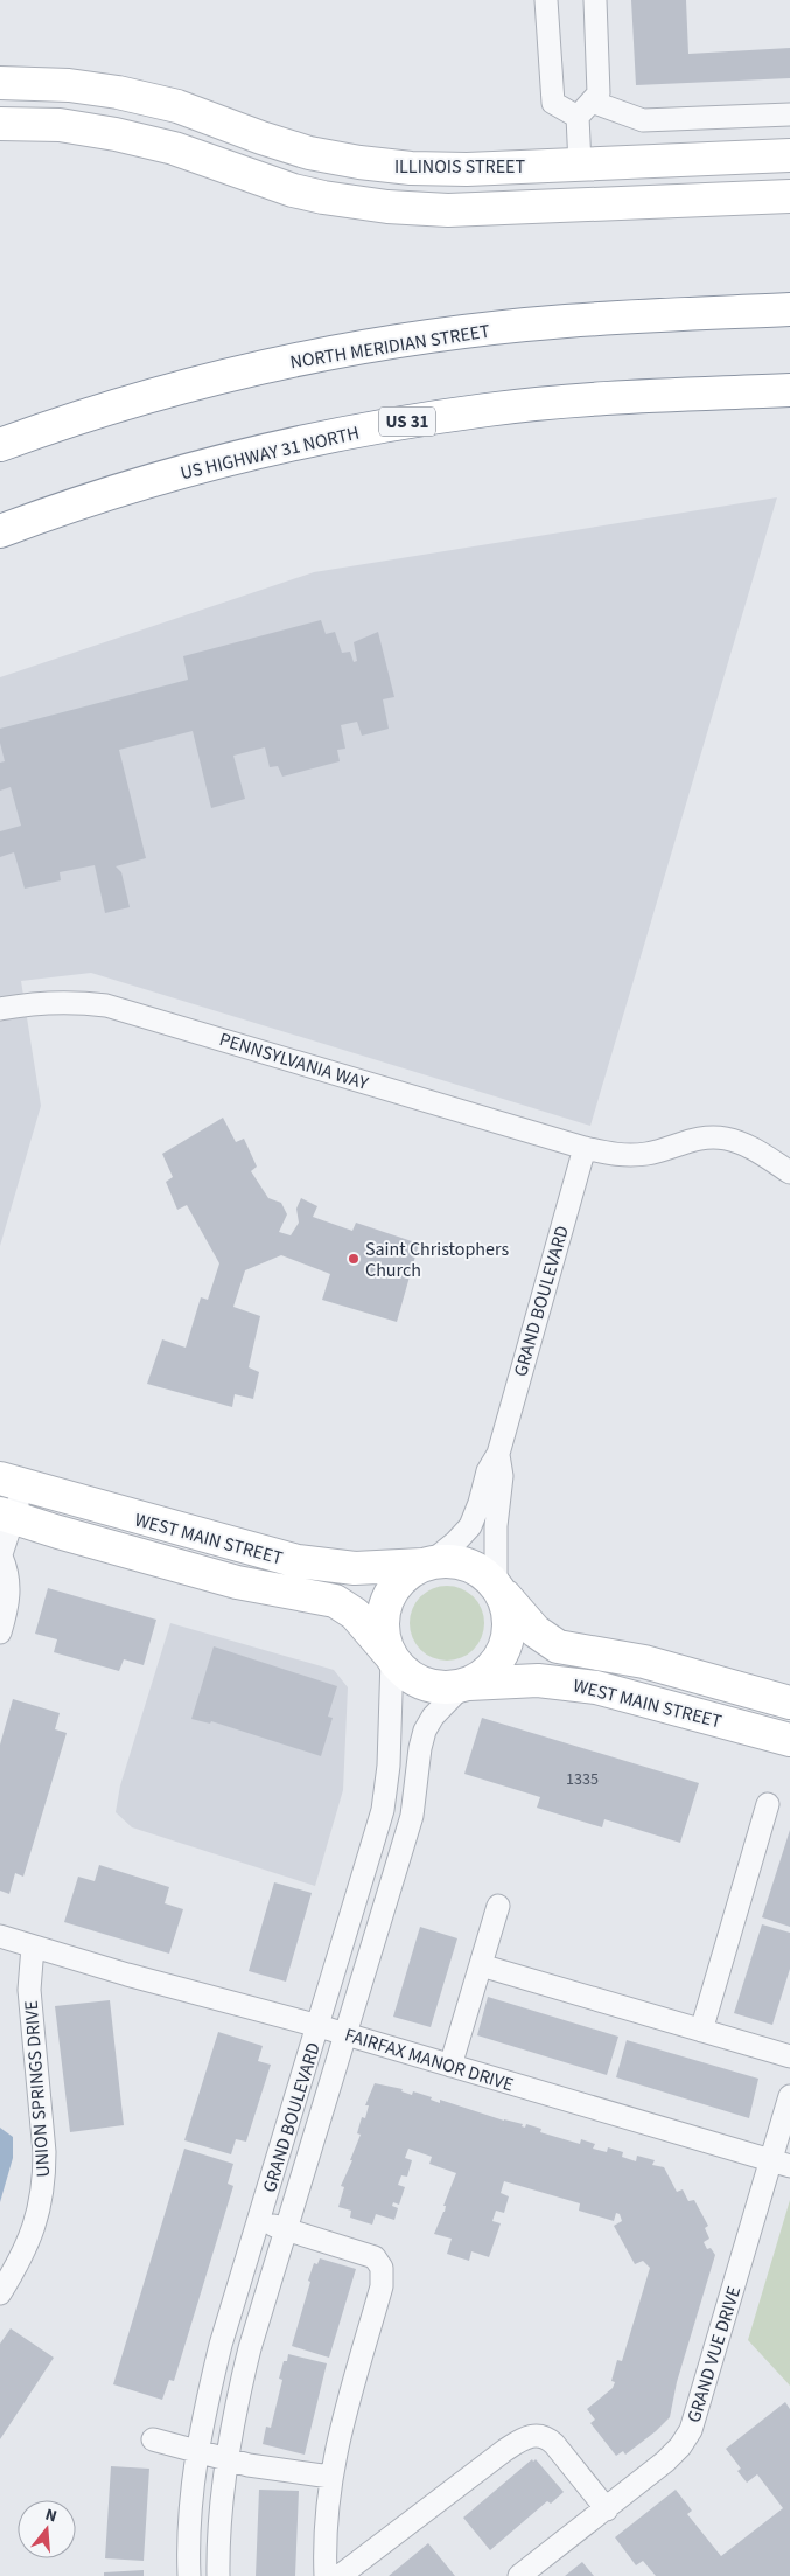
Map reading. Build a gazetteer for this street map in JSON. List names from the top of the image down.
{
  "streets": {
    "main road": [
      "ILLINOIS STREET",
      "NORTH MERIDIAN STREET",
      "US 31",
      "US HIGHWAY 31 NORTH",
      "WEST MAIN STREET"
    ],
    "street": [
      "PENNSYLVANIA WAY",
      "GRAND BOULEVARD",
      "FAIRFAX MANOR DRIVE",
      "UNION SPRINGS DRIVE",
      "GRAND VUE DRIVE"
    ]
  },
  "crossings": [
    ["PENNSYLVANIA WAY", "GRAND BOULEVARD"],
    ["GRAND BOULEVARD", "WEST MAIN STREET"],
    ["GRAND BOULEVARD", "FAIRFAX MANOR DRIVE"],
    ["FAIRFAX MANOR DRIVE", "UNION SPRINGS DRIVE"],
    ["FAIRFAX MANOR DRIVE", "GRAND VUE DRIVE"]
  ],
  "places": ["Saint Christophers Church"],
  "house_numbers": ["1335"],
  "north": "top"
}
